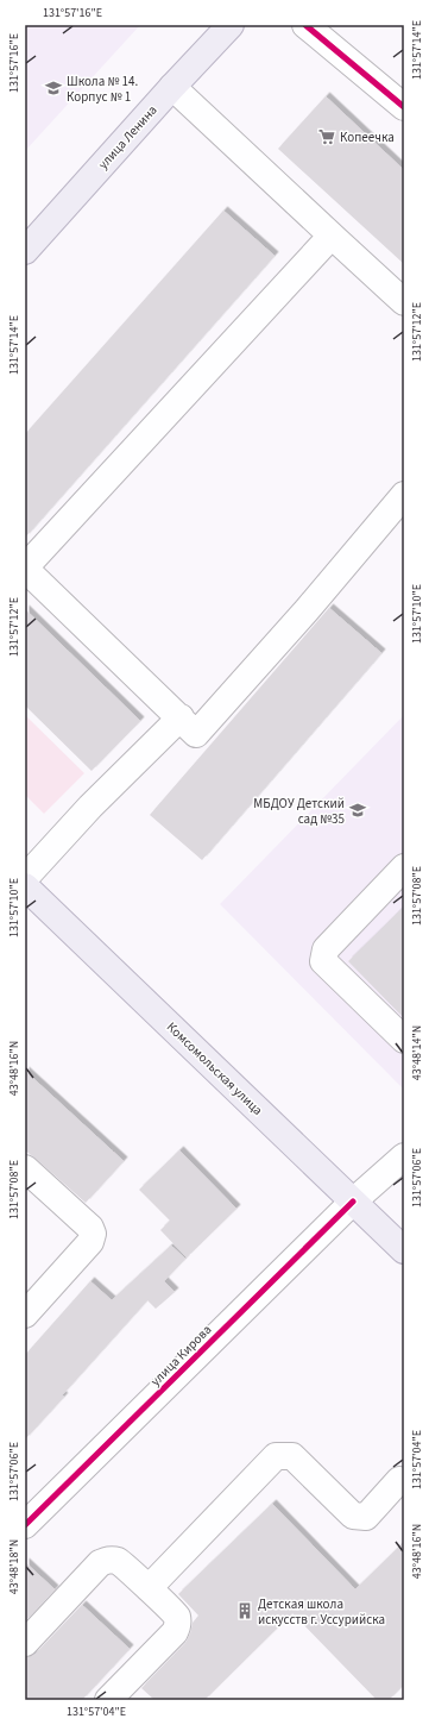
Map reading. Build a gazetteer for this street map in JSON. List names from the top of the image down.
{
  "streets": {
    "main road": ["улица Ленина", "Комсомольская улица"],
    "street": ["улица Кирова"]
  },
  "crossings": [
    ["Комсомольская улица", "улица Кирова"]
  ],
  "places": {
    "school or university": ["Школа № 14. Корпус № 1", "МБДОУ Детский сад №35"],
    "supermarket": ["Копеечка"],
    "building": ["Детская школа искусств г. Уссурийска"]
  },
  "coordinates": [
    "131°57'16\"E",
    "131°57'14\"E",
    "131°57'12\"E",
    "131°57'10\"E",
    "131°57'08\"E",
    "43°48'14\"N",
    "43°48'16\"N",
    "131°57'06\"E",
    "131°57'04\"E",
    "43°48'18\"N"
  ]
}
